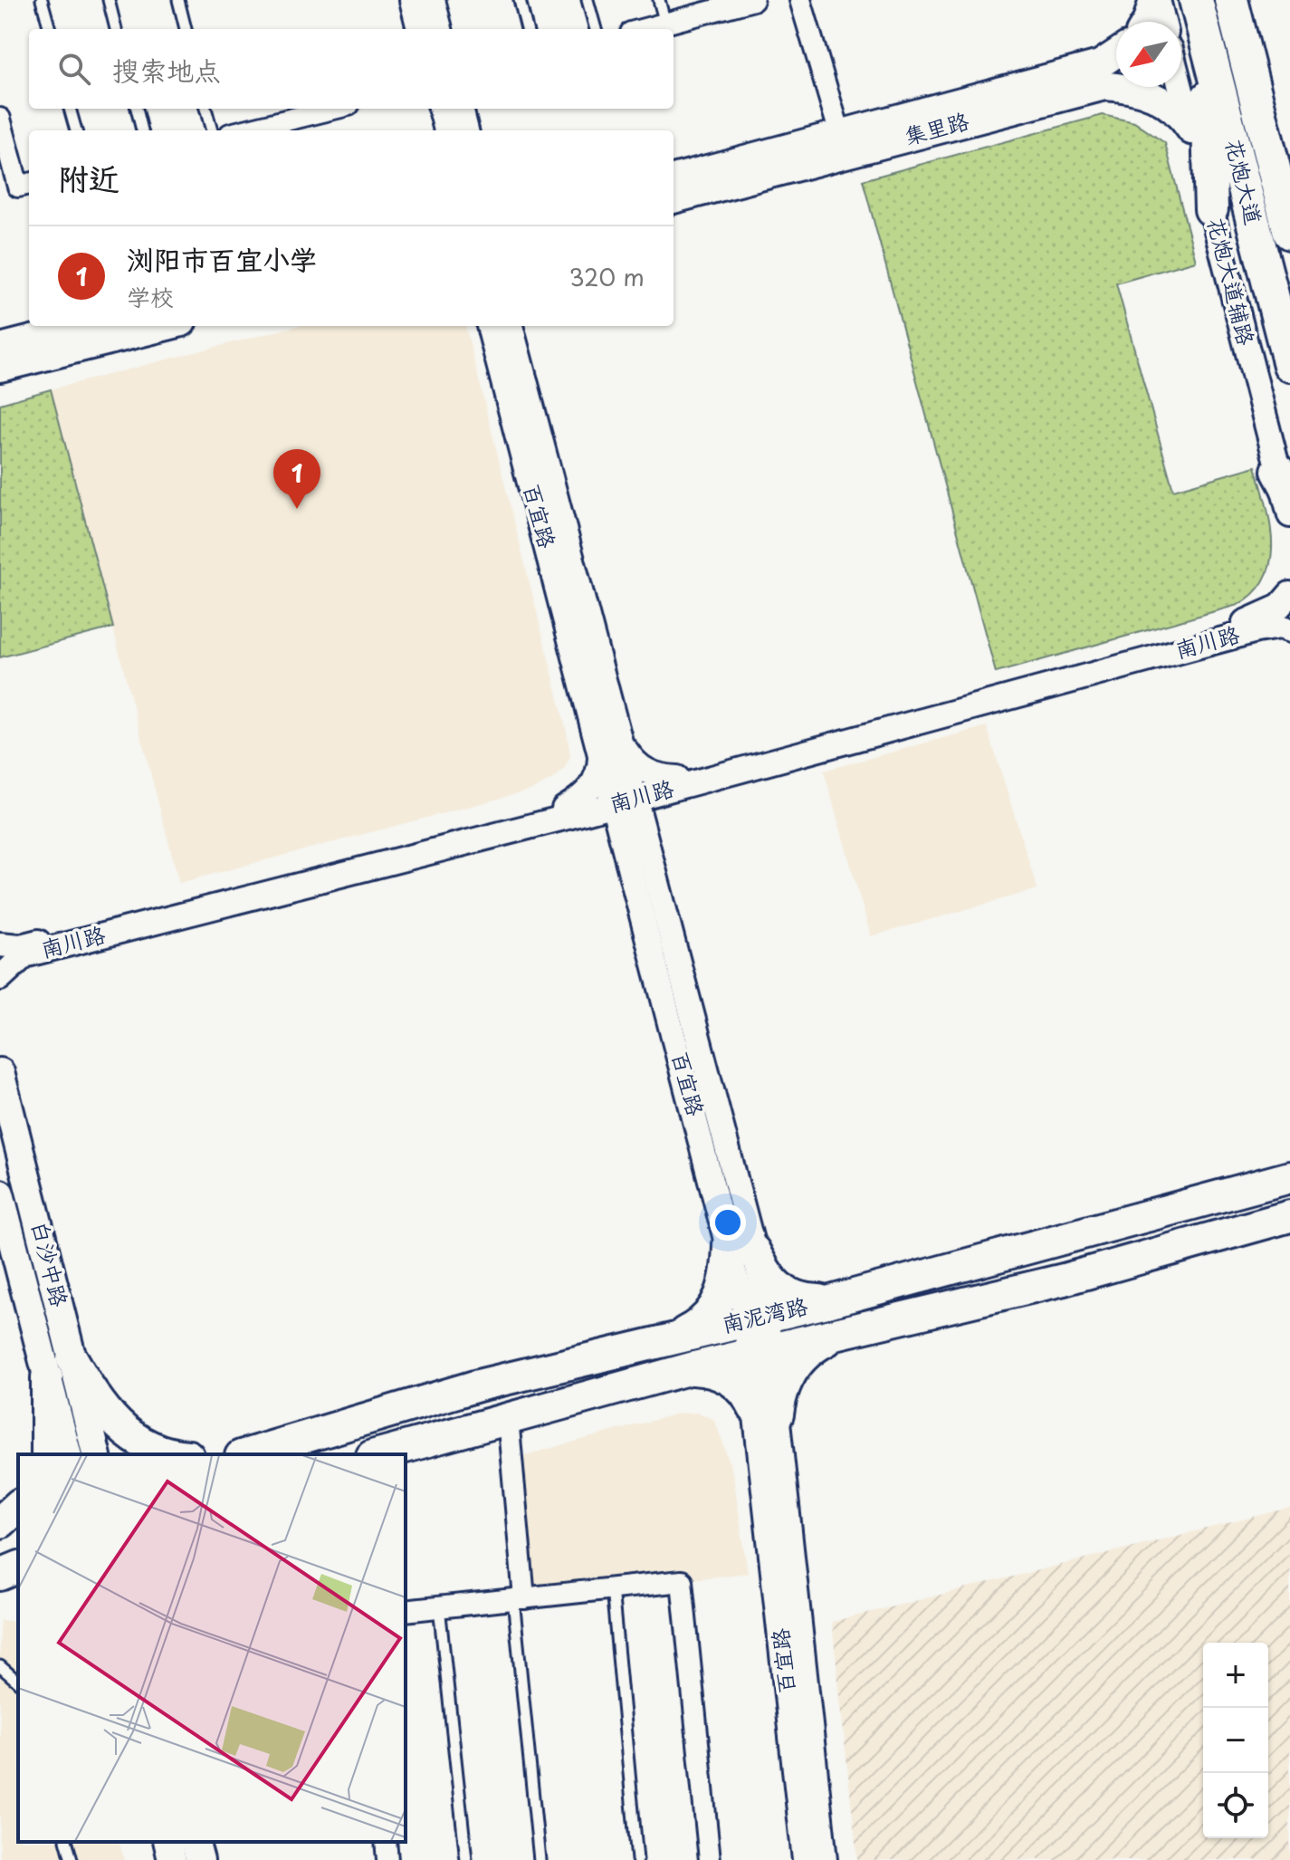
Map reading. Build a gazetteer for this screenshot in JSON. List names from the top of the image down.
{
  "streets": {
    "highway": ["花炮大道"],
    "main road": ["集里路", "白沙中路", "南泥湾路"],
    "street": ["花炮大道辅路", "百宜路", "南川路"]
  },
  "crossings": [
    ["集里路", "花炮大道辅路"],
    ["百宜路", "南川路"],
    ["百宜路", "南泥湾路"]
  ],
  "north": "bottom left",
  "page": {
    "search": "搜索地点",
    "heading": "附近",
    "list": [
      {
        "mark": "1",
        "name": "浏阳市百宜小学",
        "note": "学校",
        "value": "320 m"
      }
    ],
    "pins": "1",
    "map_buttons": ["+", "−"]
  }
}
